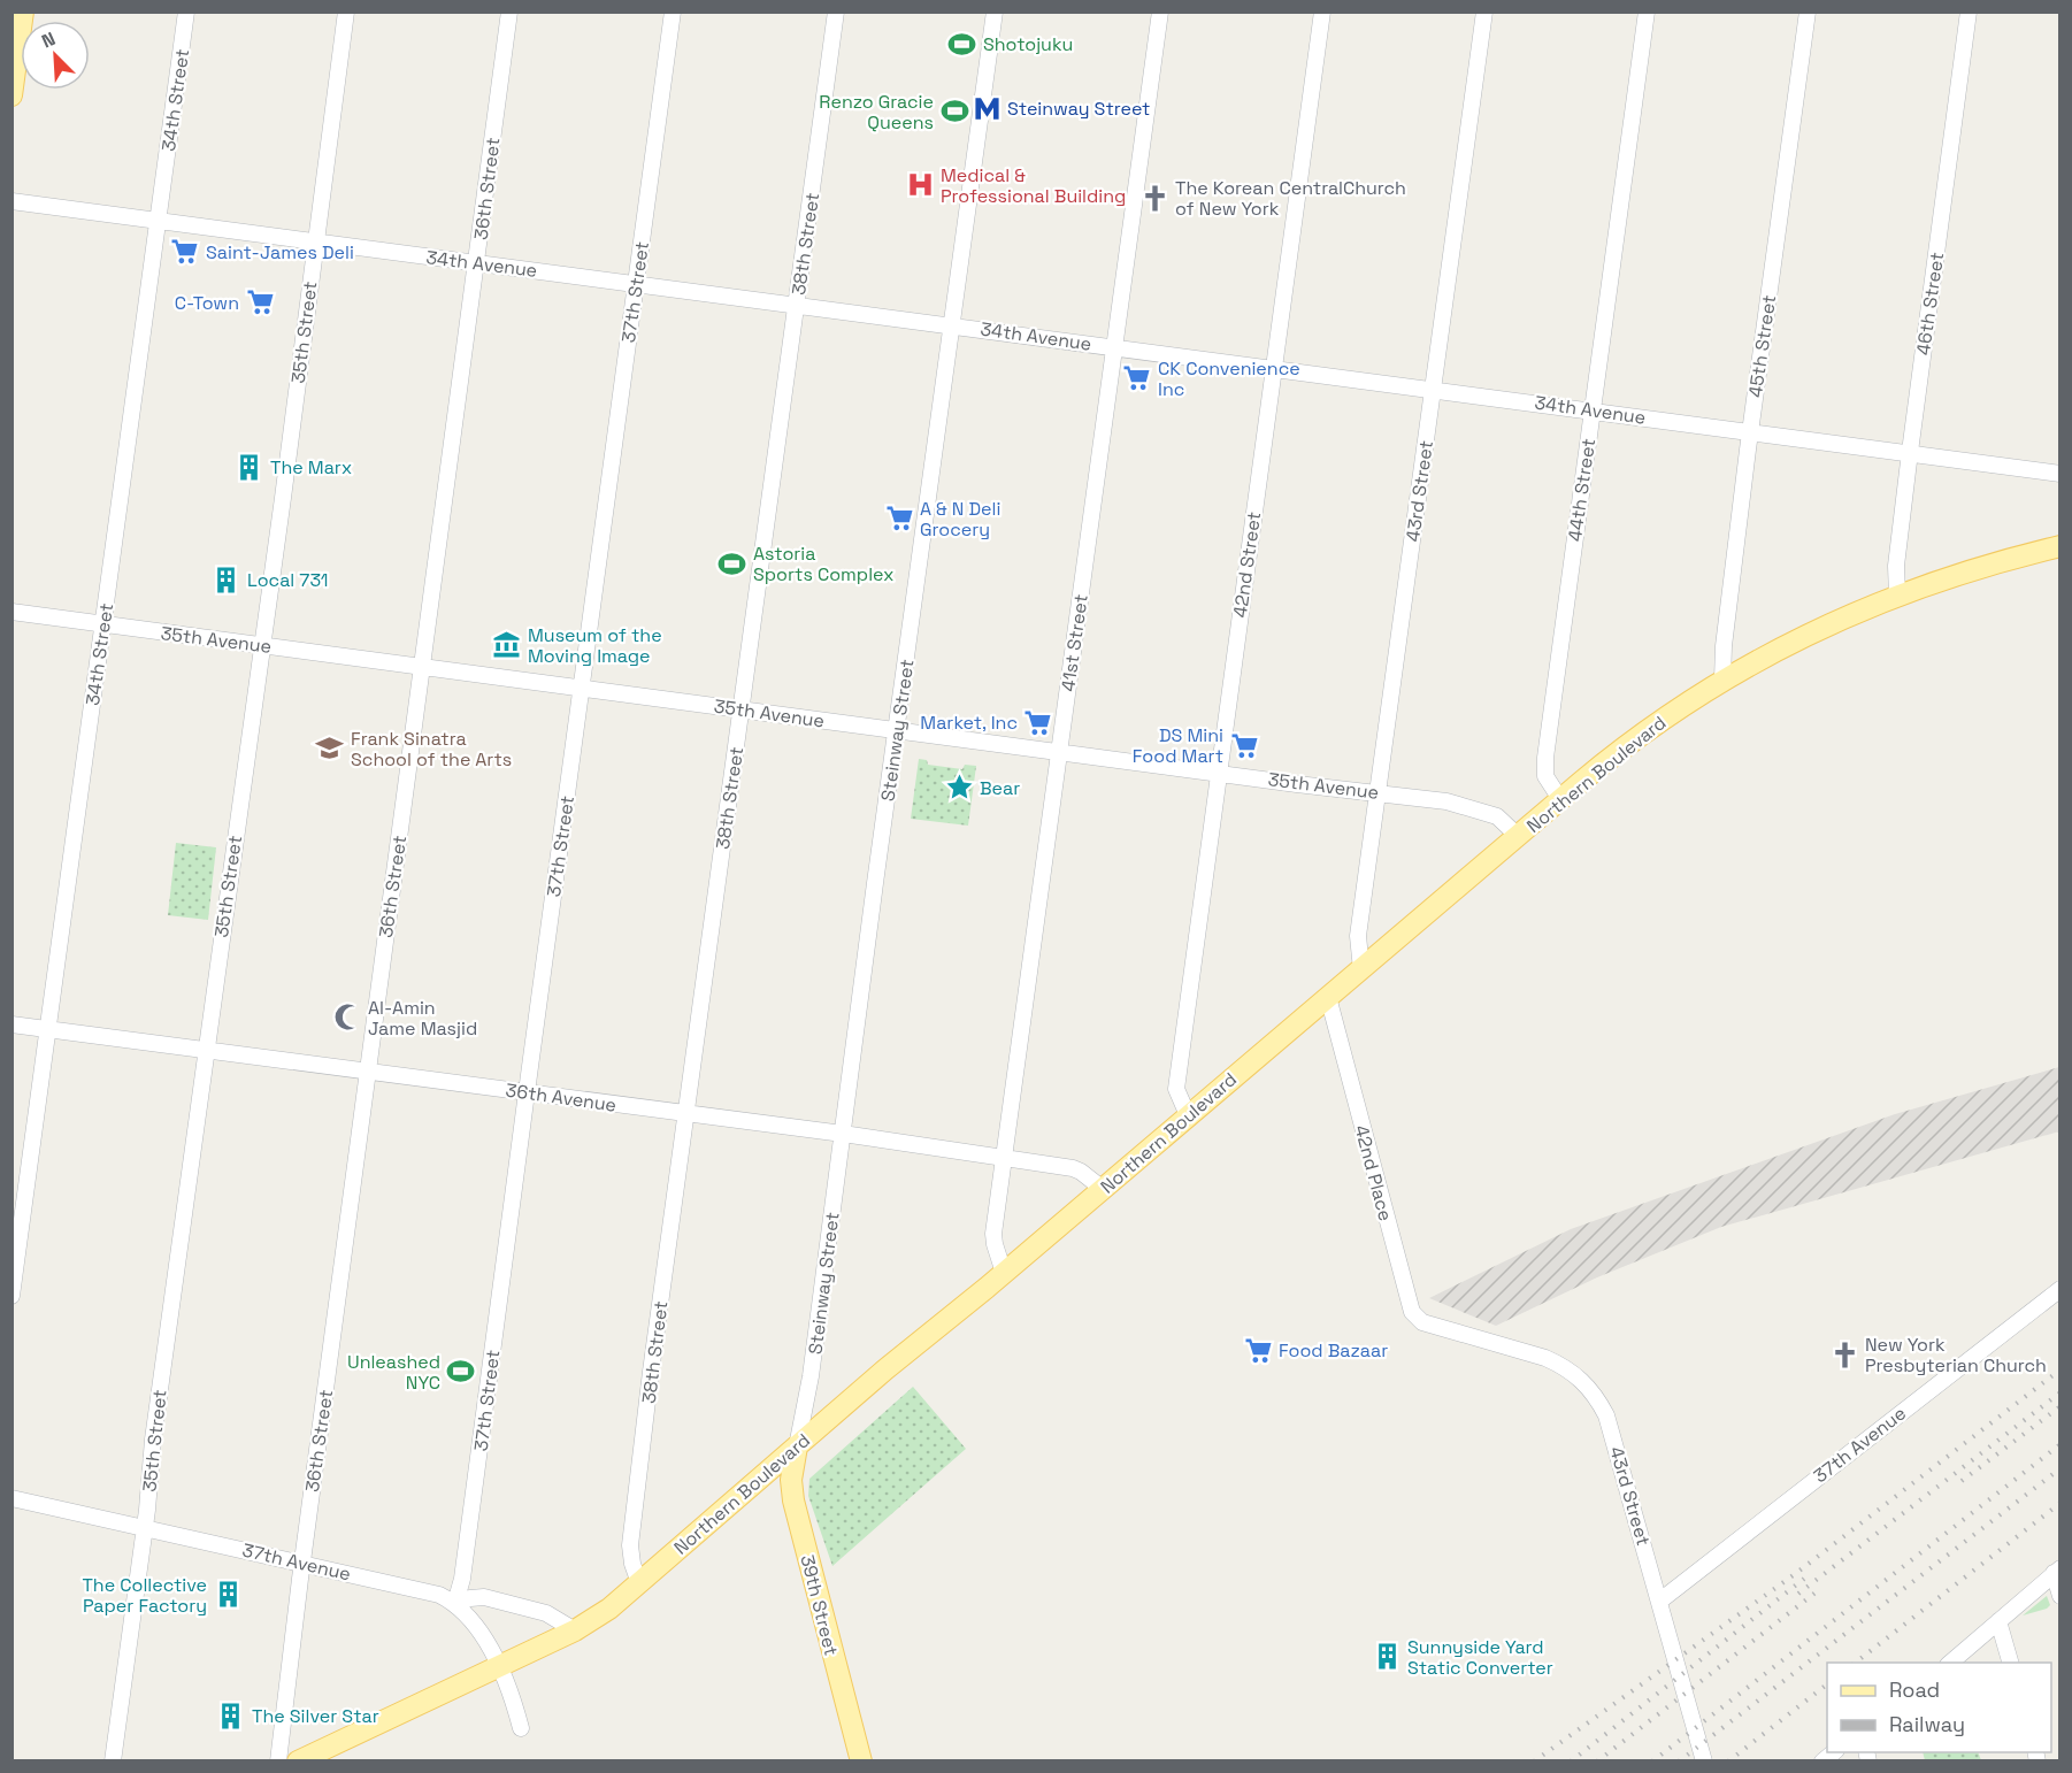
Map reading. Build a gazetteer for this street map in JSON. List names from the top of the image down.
{
  "streets": {
    "main road": ["Northern Boulevard", "39th Street"],
    "street": [
      "34th Street",
      "36th Street",
      "38th Street",
      "34th Avenue",
      "37th Street",
      "46th Street",
      "35th Street",
      "45th Street",
      "44th Street",
      "43rd Street",
      "42nd Street",
      "35th Avenue",
      "41st Street",
      "Steinway Street",
      "36th Avenue",
      "42nd Place",
      "37th Avenue"
    ]
  },
  "crossings": [
    ["34th Street", "34th Avenue"],
    ["34th Street", "35th Avenue"],
    ["34th Street", "36th Avenue"],
    ["36th Street", "34th Avenue"],
    ["36th Street", "35th Avenue"],
    ["36th Street", "36th Avenue"],
    ["36th Street", "37th Avenue"],
    ["38th Street", "34th Avenue"],
    ["38th Street", "35th Avenue"],
    ["38th Street", "Northern Boulevard"],
    ["38th Street", "36th Avenue"],
    ["34th Avenue", "37th Street"],
    ["34th Avenue", "46th Street"],
    ["34th Avenue", "35th Street"],
    ["34th Avenue", "45th Street"],
    ["34th Avenue", "44th Street"],
    ["34th Avenue", "43rd Street"],
    ["34th Avenue", "42nd Street"],
    ["34th Avenue", "41st Street"],
    ["34th Avenue", "Steinway Street"],
    ["37th Street", "35th Avenue"],
    ["37th Street", "36th Avenue"],
    ["37th Street", "37th Avenue"],
    ["46th Street", "Northern Boulevard"],
    ["35th Street", "35th Avenue"],
    ["35th Street", "36th Avenue"],
    ["35th Street", "37th Avenue"],
    ["45th Street", "Northern Boulevard"],
    ["44th Street", "Northern Boulevard"],
    ["43rd Street", "35th Avenue"],
    ["43rd Street", "Northern Boulevard"],
    ["43rd Street", "42nd Place"],
    ["43rd Street", "37th Avenue"],
    ["42nd Street", "35th Avenue"],
    ["42nd Street", "Northern Boulevard"],
    ["35th Avenue", "41st Street"],
    ["35th Avenue", "Steinway Street"],
    ["35th Avenue", "Northern Boulevard"],
    ["41st Street", "Northern Boulevard"],
    ["41st Street", "36th Avenue"],
    ["Steinway Street", "Northern Boulevard"],
    ["Steinway Street", "36th Avenue"],
    ["Steinway Street", "39th Street"],
    ["Northern Boulevard", "36th Avenue"],
    ["Northern Boulevard", "42nd Place"],
    ["Northern Boulevard", "37th Avenue"],
    ["Northern Boulevard", "39th Street"]
  ],
  "places": {
    "sports": [
      "Shotojuku",
      "Renzo Gracie Queens",
      "Astoria Sports Complex",
      "Unleashed NYC"
    ],
    "metro station": ["Steinway Street"],
    "hospital": ["Medical & Professional Building"],
    "church": ["The Korean CentralChurch of New York", "New York Presbyterian Church"],
    "supermarket": [
      "Saint-James Deli",
      "C-Town",
      "CK Convenience Inc",
      "A & N Deli Grocery",
      "Market, Inc",
      "DS Mini Food Mart",
      "Food Bazaar"
    ],
    "building": [
      "The Marx",
      "Local 731",
      "The Collective Paper Factory",
      "Sunnyside Yard Static Converter",
      "The Silver Star"
    ],
    "museum": ["Museum of the Moving Image"],
    "school or university": ["Frank Sinatra School of the Arts"],
    "place": ["Bear"],
    "mosque": ["Al-Amin Jame Masjid"]
  },
  "legend": ["Road", "Railway"],
  "north": "top left"
}
